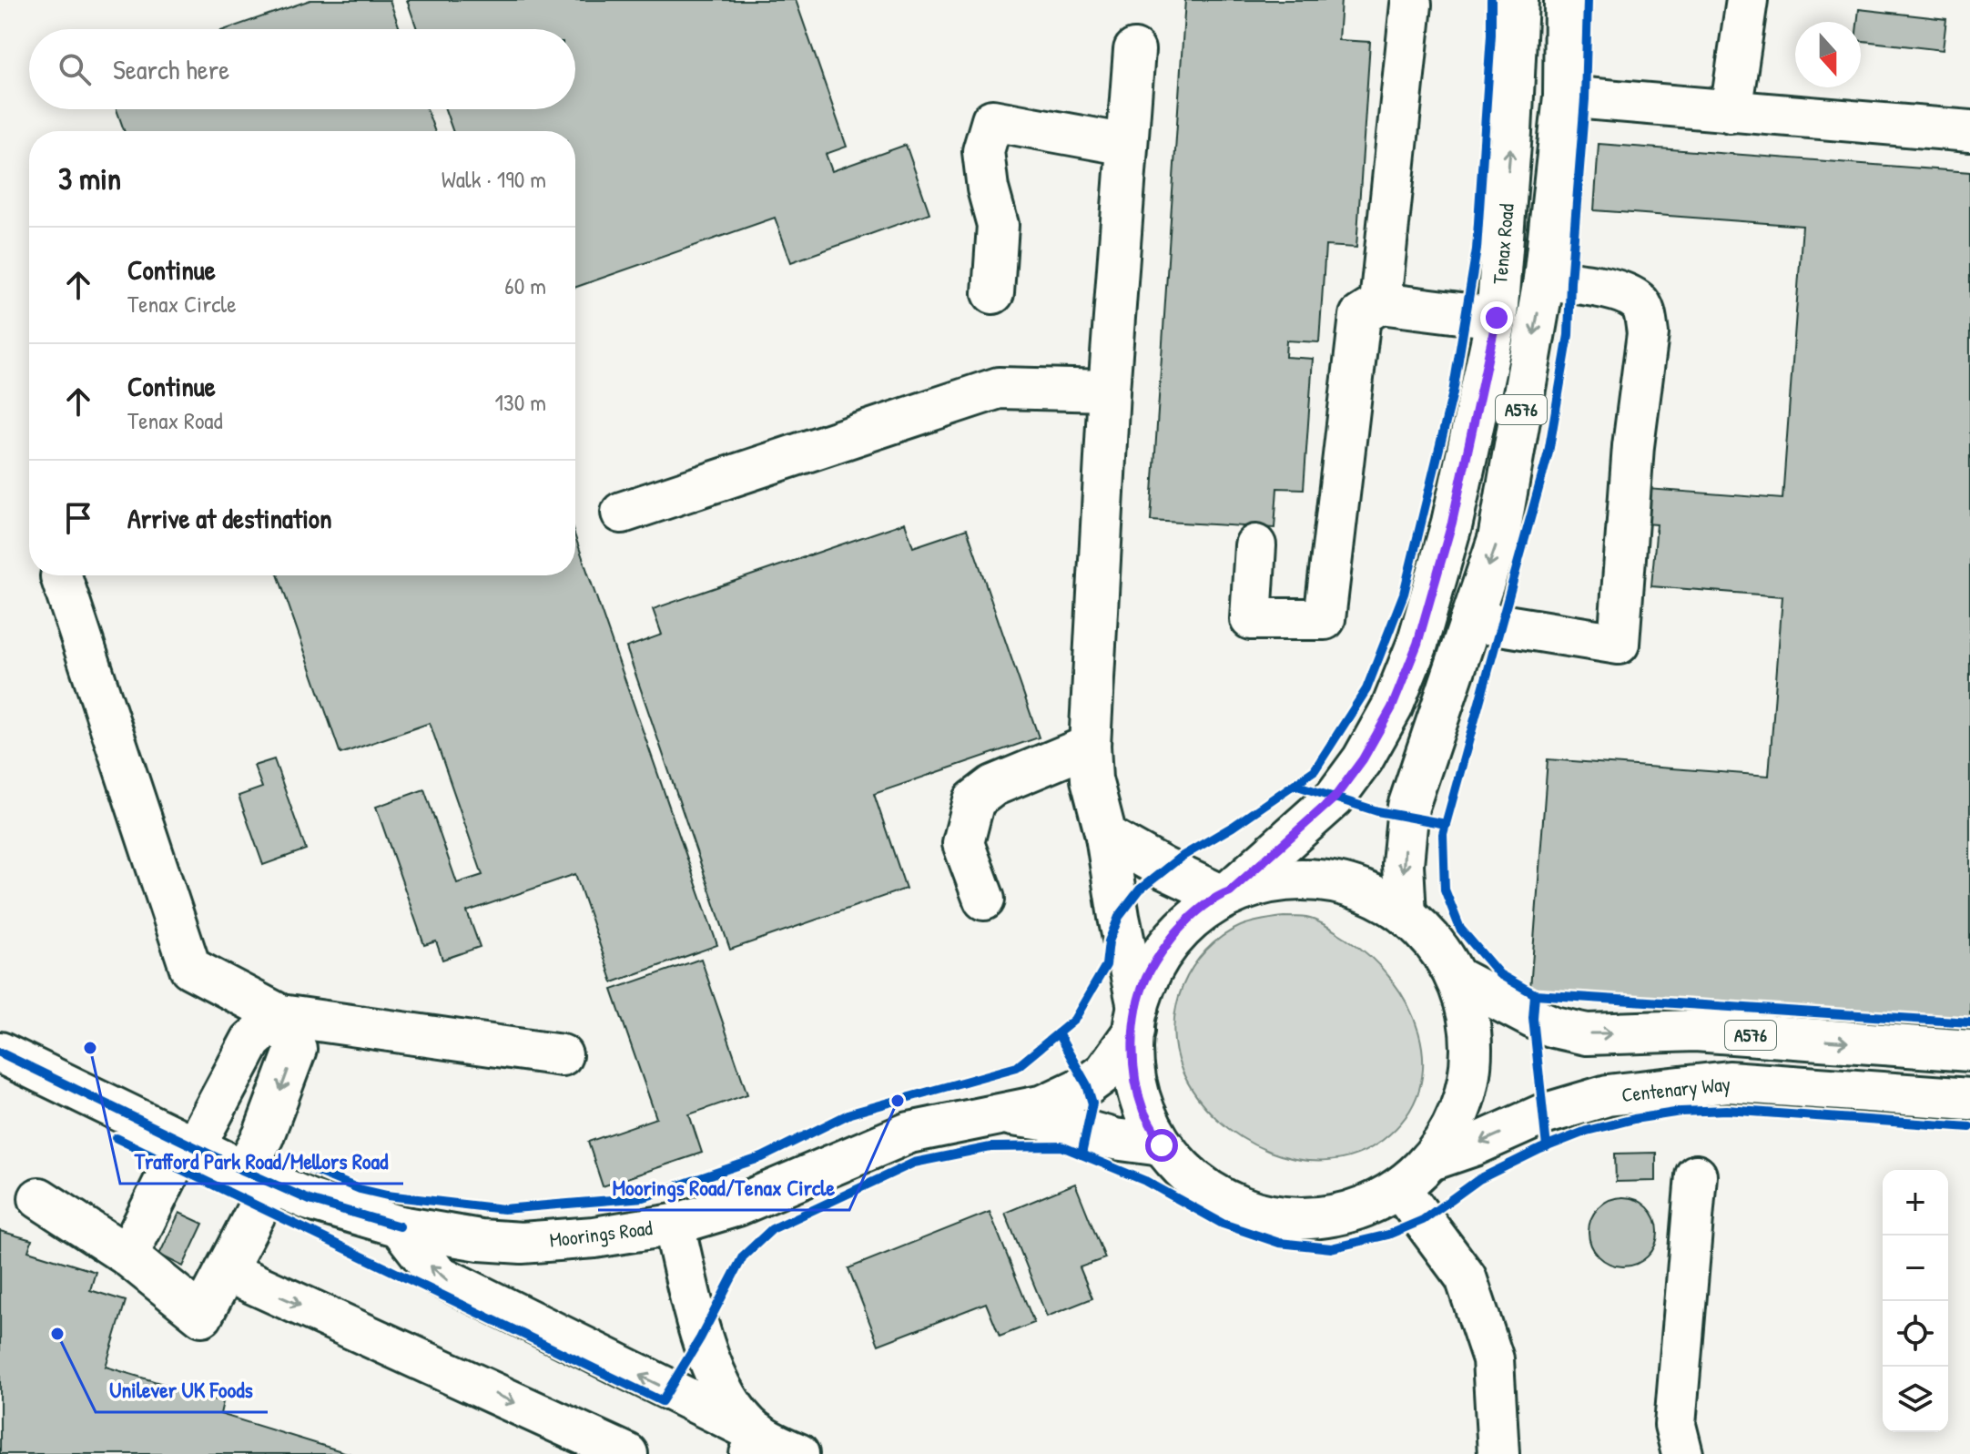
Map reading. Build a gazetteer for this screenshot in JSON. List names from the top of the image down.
{
  "streets": {
    "main road": [
      "Tenax Road",
      "A576",
      "Centenary Way",
      "Moorings Road"
    ]
  },
  "crossings": [
    ["Tenax Road", "A576"],
    ["A576", "Centenary Way"],
    ["A576", "Moorings Road"]
  ],
  "places": ["Trafford Park Road/Mellors Road", "Moorings Road/Tenax Circle", "Unilever UK Foods"],
  "north": "bottom",
  "page": {
    "search": "Search here",
    "heading": ["3 min", "Walk · 190 m"],
    "list": [
      ["Continue", "Tenax Circle", "60 m"],
      ["Continue", "Tenax Road", "130 m"],
      "Arrive at destination"
    ],
    "map_buttons": ["+", "−"]
  }
}
